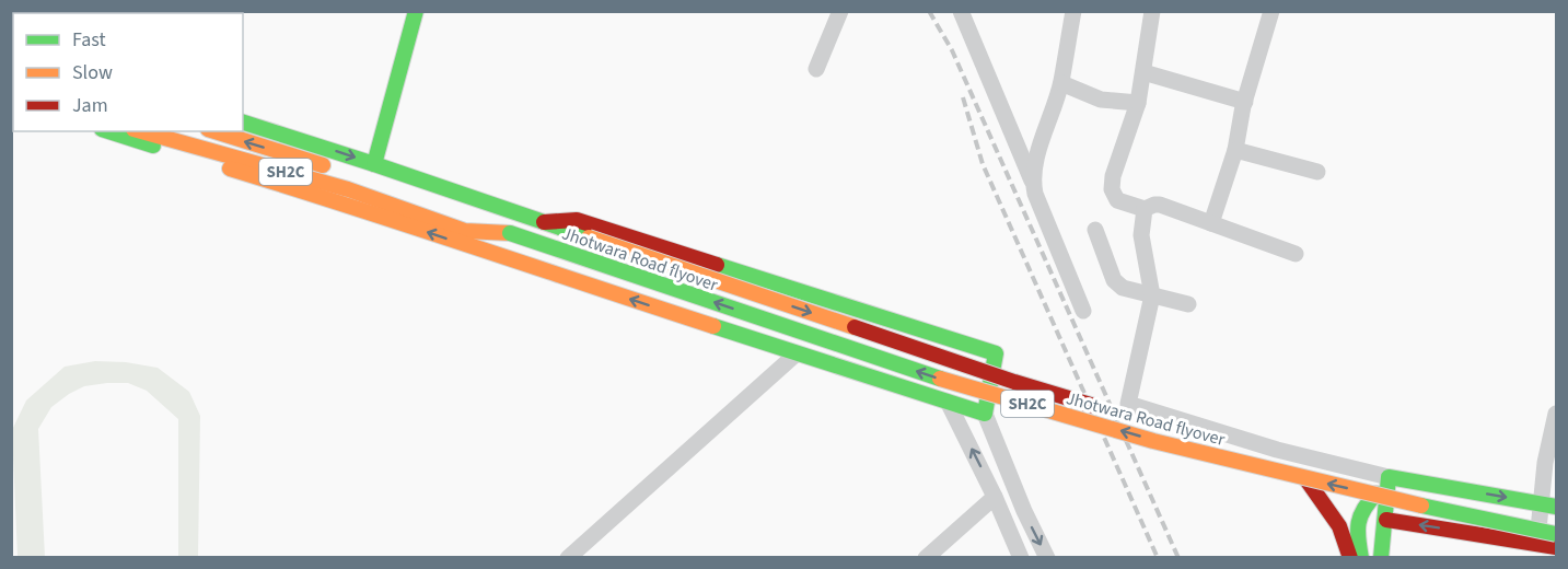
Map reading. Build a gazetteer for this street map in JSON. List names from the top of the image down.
{
  "streets": {
    "main road": ["SH2C", "Jhotwara Road flyover"]
  },
  "legend": ["Fast", "Slow", "Jam"]
}
